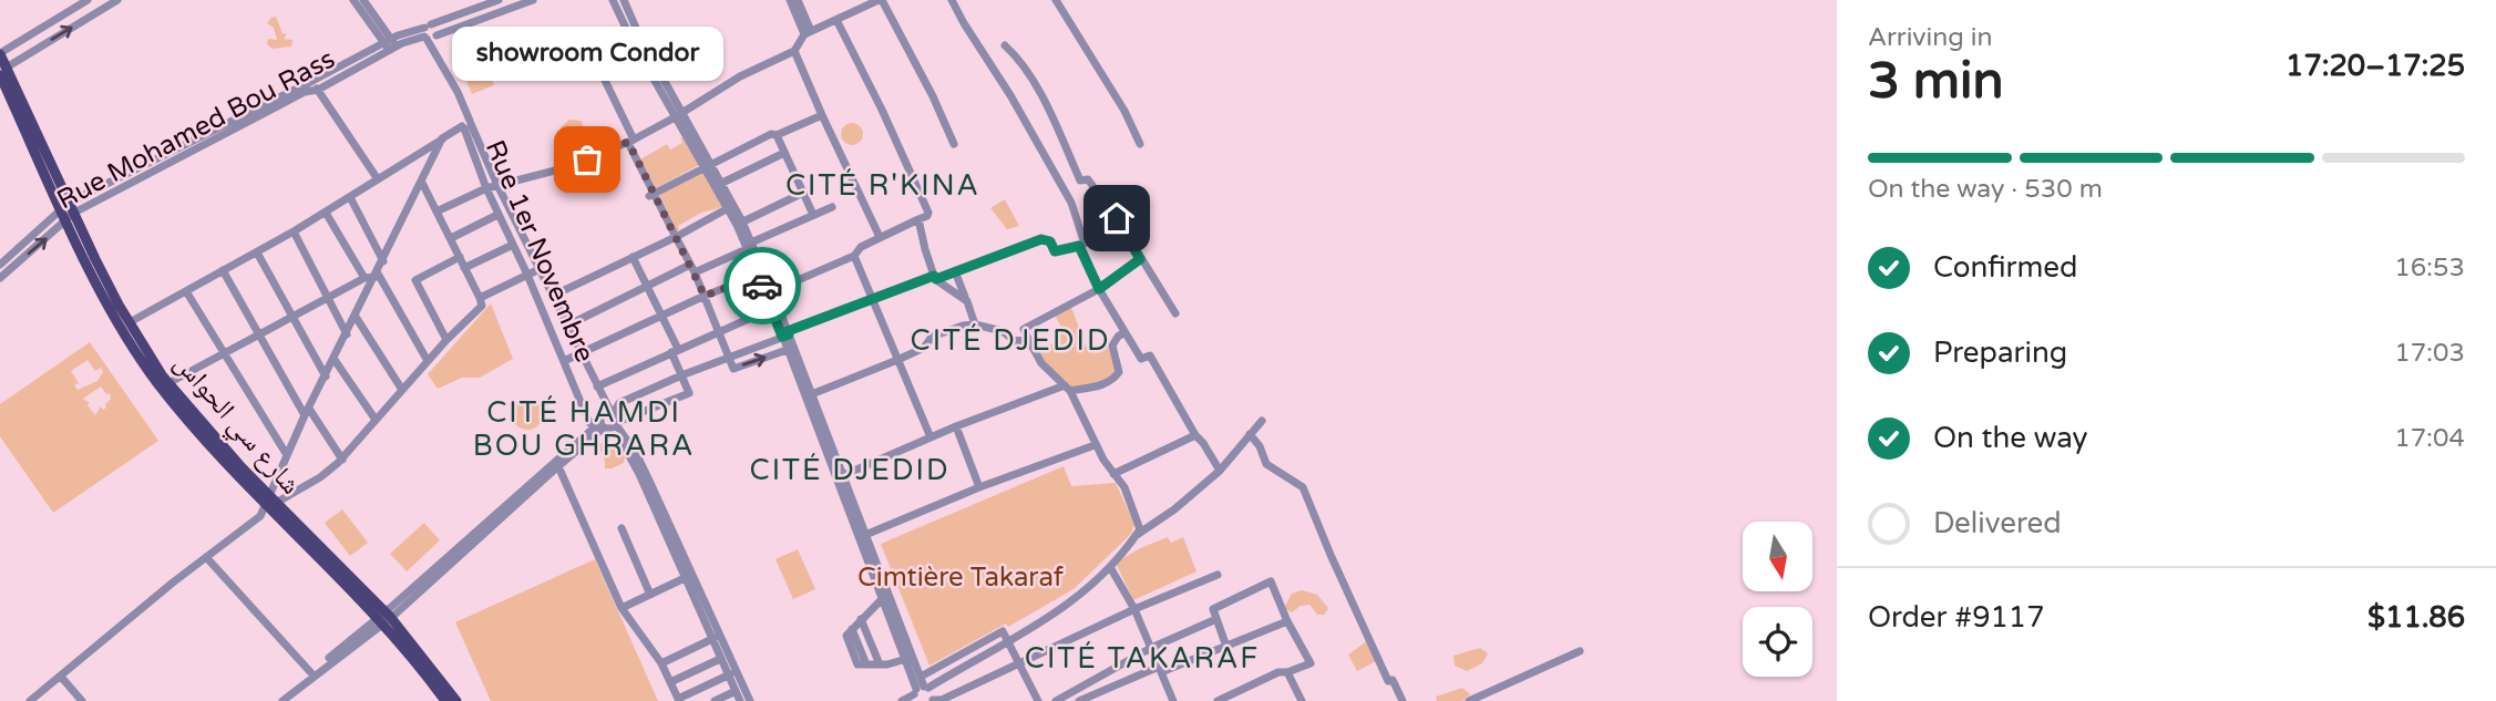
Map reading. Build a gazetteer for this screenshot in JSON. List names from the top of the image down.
{
  "streets": {
    "main road": ["شارع سي الحواس"],
    "street": ["Rue Mohamed Bou Rass", "Rue 1er Novembre"]
  },
  "crossings": [
    ["Rue Mohamed Bou Rass", "Rue 1er Novembre"],
    ["Rue Mohamed Bou Rass", "شارع سي الحواس"]
  ],
  "districts": [
    "CITÉ R'KINA",
    "CITÉ DJEDID",
    "CITÉ HAMDI BOU GHRARA",
    "CITÉ DJEDID",
    "CITÉ TAKARAF"
  ],
  "parks": ["Cimtière Takaraf"],
  "places": ["showroom Condor"],
  "north": "bottom",
  "page": {
    "heading": ["3 min", "Arriving in", "17:20–17:25"],
    "panel": ["Order #9117", "$11.86"],
    "bubble": "showroom Condor",
    "bar": "On the way · 530 m",
    "list": [
      ["Confirmed", "16:53"],
      ["Preparing", "17:03"],
      ["On the way", "17:04"],
      "Delivered"
    ]
  }
}
